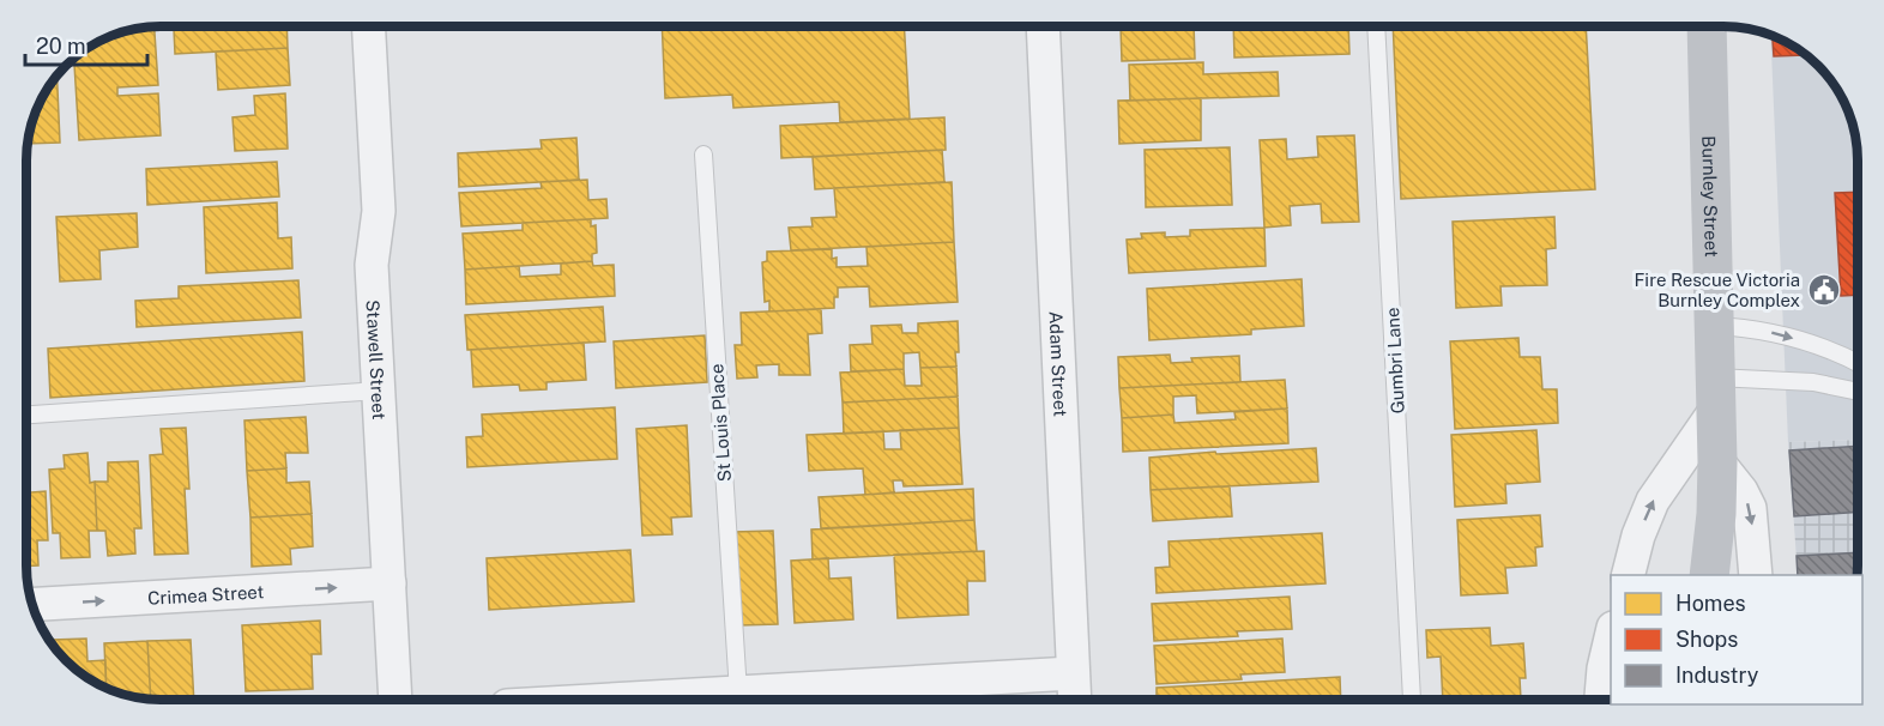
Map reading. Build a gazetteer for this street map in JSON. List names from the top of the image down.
{
  "streets": {
    "main road": ["Burnley Street"],
    "street": ["Stawell Street", "Adam Street", "Crimea Street"],
    "lane": ["Gumbri Lane", "St Louis Place"]
  },
  "crossings": [
    ["Stawell Street", "Crimea Street"]
  ],
  "one_way": ["Crimea Street"],
  "places": {
    "public building": ["Fire Rescue Victoria Burnley Complex"]
  },
  "legend": ["Homes", "Shops", "Industry"],
  "scale_bar": "20 m"
}
